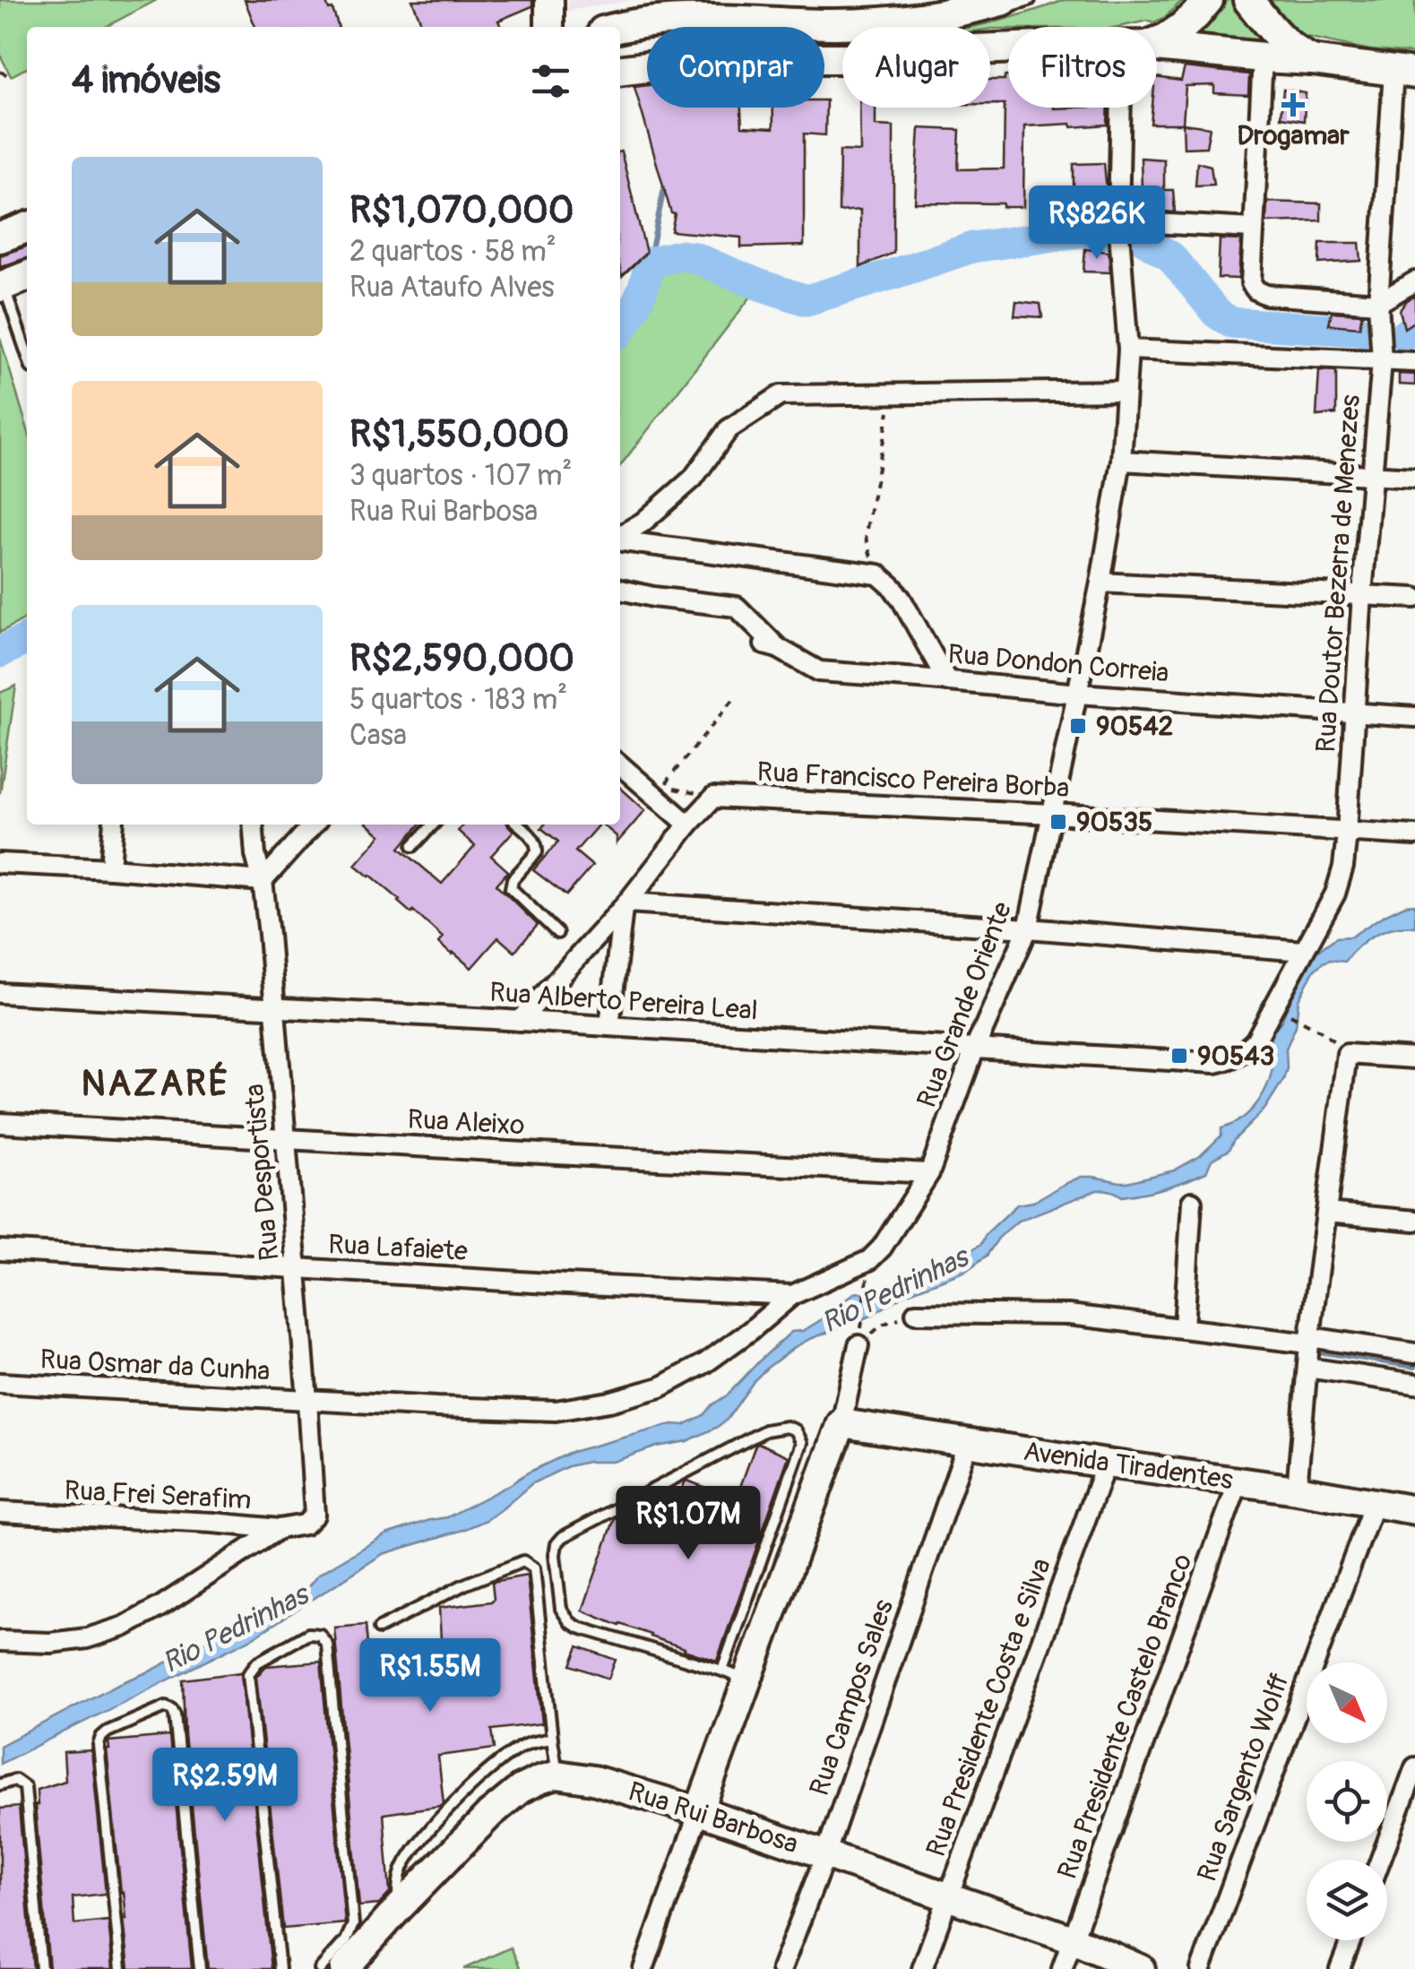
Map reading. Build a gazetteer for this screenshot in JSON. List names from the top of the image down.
{
  "streets": {
    "street": [
      "Rua Doutor Bezerra de Menezes",
      "Rua Dondon Correia",
      "Rua Francisco Pereira Borba",
      "Rua Alberto Pereira Leal",
      "Rua Grande Oriente",
      "Rua Aleixo",
      "Rua Desportista",
      "Rua Lafaiete",
      "Rua Osmar da Cunha",
      "Avenida Tiradentes",
      "Rua Frei Serafim",
      "Rua Campos Sales",
      "Rua Presidente Costa e Silva",
      "Rua Presidente Castelo Branco",
      "Rua Sargento Wolff",
      "Rua Rui Barbosa"
    ]
  },
  "crossings": [
    ["Rua Doutor Bezerra de Menezes", "Rua Dondon Correia"],
    ["Rua Doutor Bezerra de Menezes", "Rua Francisco Pereira Borba"],
    ["Rua Doutor Bezerra de Menezes", "Rua Alberto Pereira Leal"],
    ["Rua Dondon Correia", "Rua Grande Oriente"],
    ["Rua Francisco Pereira Borba", "Rua Grande Oriente"],
    ["Rua Alberto Pereira Leal", "Rua Grande Oriente"],
    ["Rua Alberto Pereira Leal", "Rua Desportista"],
    ["Rua Grande Oriente", "Rua Aleixo"],
    ["Rua Grande Oriente", "Rua Desportista"],
    ["Rua Grande Oriente", "Rua Lafaiete"],
    ["Rua Grande Oriente", "Rua Osmar da Cunha"],
    ["Rua Aleixo", "Rua Desportista"],
    ["Rua Desportista", "Rua Lafaiete"],
    ["Rua Desportista", "Rua Osmar da Cunha"],
    ["Rua Desportista", "Rua Frei Serafim"],
    ["Avenida Tiradentes", "Rua Campos Sales"],
    ["Avenida Tiradentes", "Rua Presidente Costa e Silva"],
    ["Avenida Tiradentes", "Rua Presidente Castelo Branco"],
    ["Avenida Tiradentes", "Rua Sargento Wolff"],
    ["Rua Campos Sales", "Rua Rui Barbosa"],
    ["Rua Presidente Costa e Silva", "Rua Rui Barbosa"],
    ["Rua Presidente Castelo Branco", "Rua Rui Barbosa"]
  ],
  "districts": ["NAZARÉ"],
  "water": ["Rio Pedrinhas"],
  "places": {
    "health": ["Drogamar"],
    "transit": ["90542", "90535", "90543"]
  },
  "north": "bottom right",
  "page": {
    "chip": ["Comprar", "Alugar", "Filtros"],
    "heading": "4 imóveis",
    "list": [
      {
        "name": "R$1,070,000",
        "note": "2 quartos · 58 m² · Rua Ataufo Alves"
      },
      {
        "name": "R$1,550,000",
        "note": "3 quartos · 107 m² · Rua Rui Barbosa"
      },
      {
        "name": "R$2,590,000",
        "note": "5 quartos · 183 m² · Casa"
      }
    ],
    "price": [
      "R$826K",
      "R$1.07M",
      "R$1.55M",
      "R$2.59M"
    ]
  }
}
